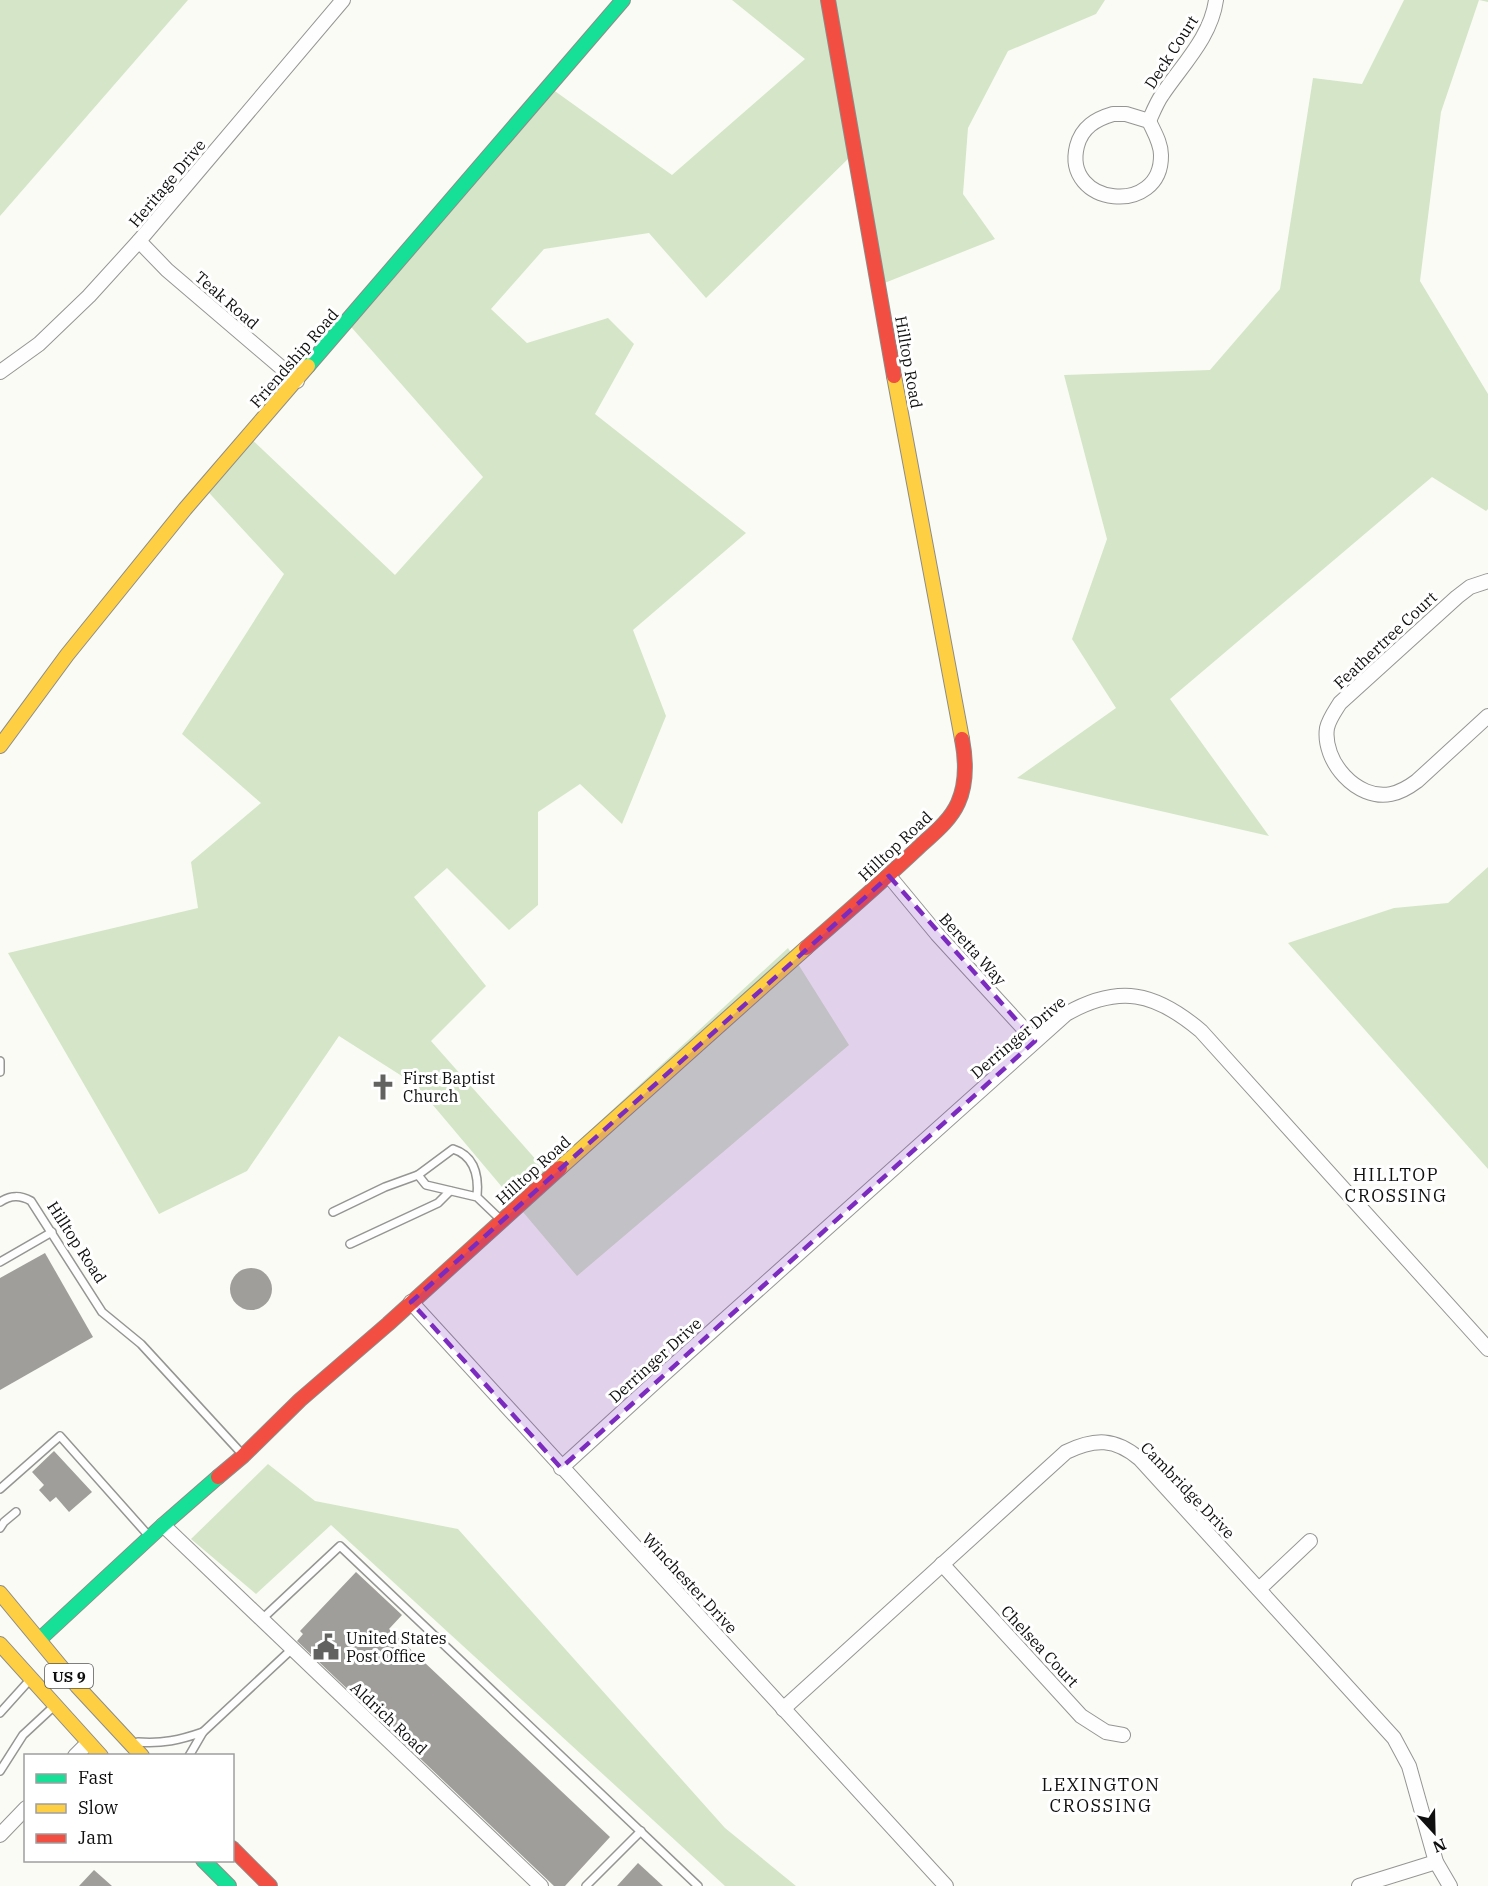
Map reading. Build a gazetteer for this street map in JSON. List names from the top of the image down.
{
  "streets": {
    "main road": ["Friendship Road", "Hilltop Road", "US 9"],
    "street": [
      "Deck Court",
      "Heritage Drive",
      "Teak Road",
      "Feathertree Court",
      "Beretta Way",
      "Derringer Drive",
      "Cambridge Drive",
      "Winchester Drive",
      "Chelsea Court",
      "Aldrich Road"
    ]
  },
  "crossings": [
    ["Heritage Drive", "Teak Road"],
    ["Teak Road", "Friendship Road"],
    ["Hilltop Road", "Beretta Way"],
    ["Hilltop Road", "Winchester Drive"],
    ["Hilltop Road", "US 9"],
    ["Hilltop Road", "Aldrich Road"],
    ["Beretta Way", "Derringer Drive"],
    ["Derringer Drive", "Winchester Drive"],
    ["Cambridge Drive", "Winchester Drive"],
    ["Cambridge Drive", "Chelsea Court"]
  ],
  "districts": ["HILLTOP CROSSING", "LEXINGTON CROSSING"],
  "places": {
    "church": ["First Baptist Church"],
    "public building": ["United States Post Office"]
  },
  "legend": ["Fast", "Slow", "Jam"],
  "north": "bottom"
}
